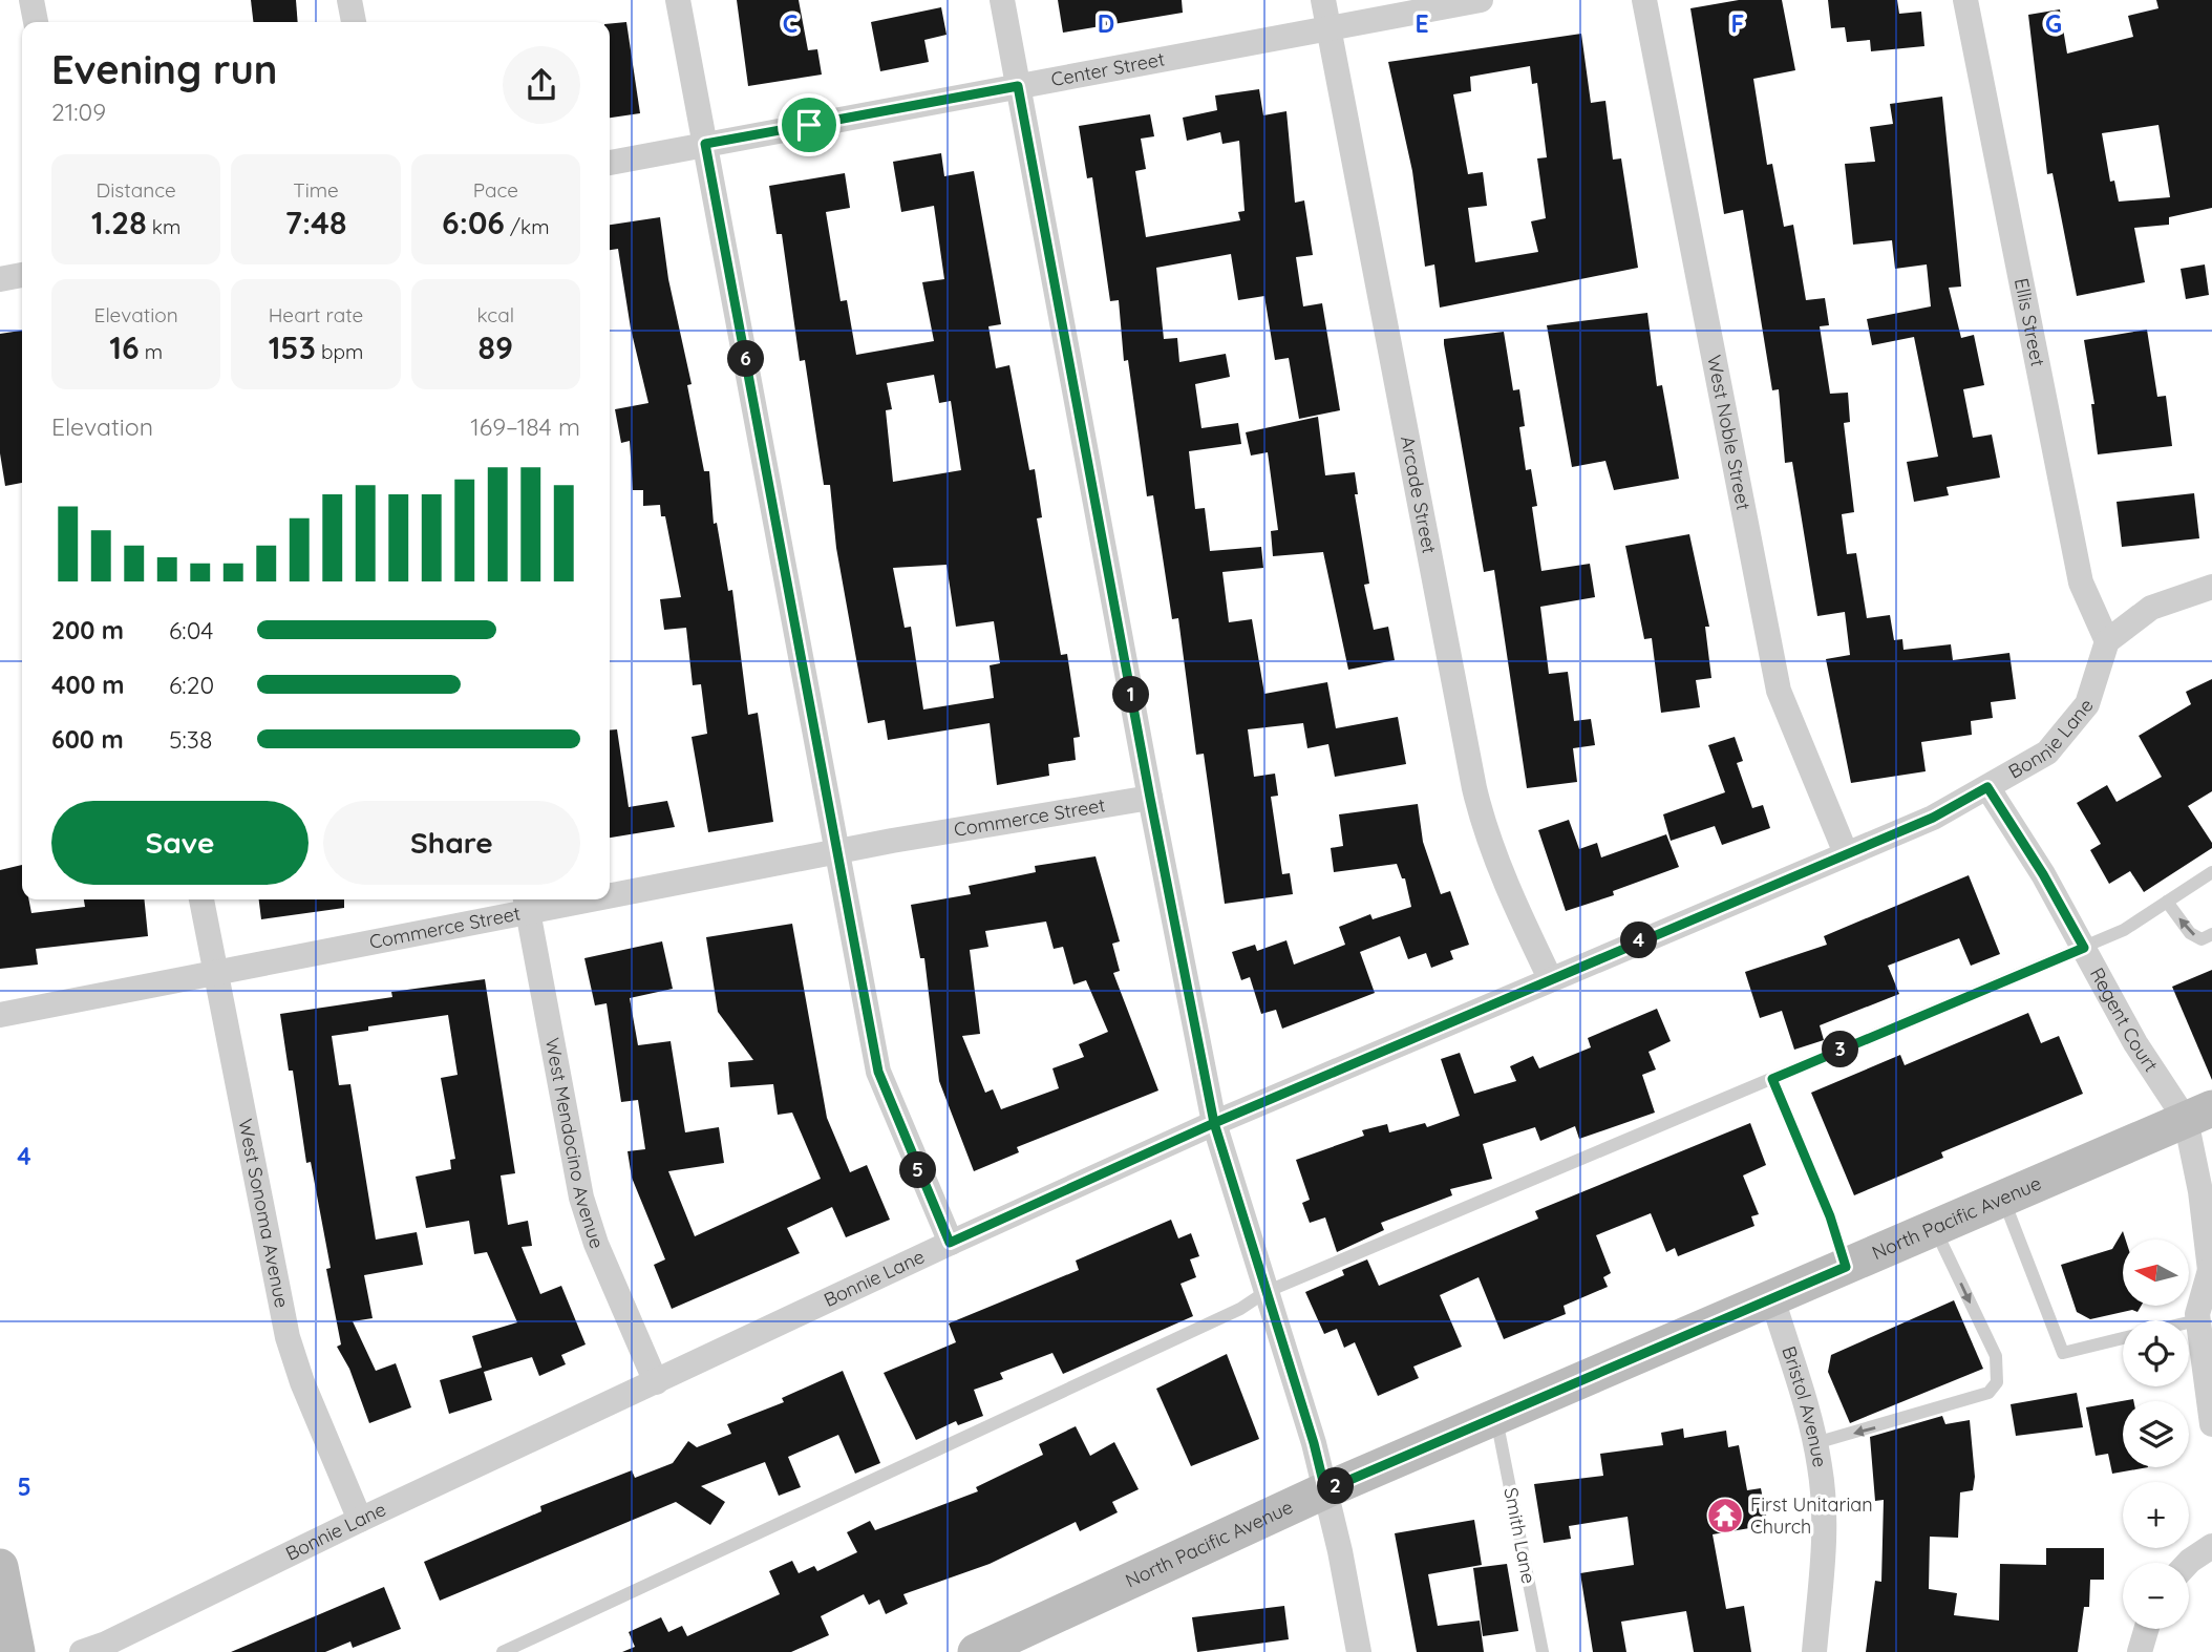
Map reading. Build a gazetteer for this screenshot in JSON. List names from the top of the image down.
{
  "streets": {
    "street": [
      "Center Street",
      "Ellis Street",
      "West Noble Street",
      "Arcade Street",
      "Bonnie Lane",
      "Commerce Street",
      "Regent Court",
      "West Mendocino Avenue",
      "West Sonoma Avenue",
      "North Pacific Avenue",
      "Bristol Avenue"
    ],
    "lane": ["Smith Lane"]
  },
  "crossings": [
    ["Center Street", "Arcade Street"],
    ["Ellis Street", "Bonnie Lane"],
    ["West Noble Street", "Bonnie Lane"],
    ["Arcade Street", "Bonnie Lane"],
    ["Bonnie Lane", "Regent Court"],
    ["Bonnie Lane", "West Mendocino Avenue"],
    ["Bonnie Lane", "West Sonoma Avenue"],
    ["Commerce Street", "West Mendocino Avenue"],
    ["Commerce Street", "West Sonoma Avenue"],
    ["Regent Court", "North Pacific Avenue"],
    ["North Pacific Avenue", "Bristol Avenue"],
    ["North Pacific Avenue", "Smith Lane"]
  ],
  "places": {
    "temple": ["First Unitarian Church"]
  },
  "north": "left",
  "page": {
    "heading": ["Evening run", "21:09"],
    "stats": [
      ["Distance", "1.28 km"],
      ["Time", "7:48"],
      ["Pace", "6:06 /km"],
      ["Elevation", "16 m"],
      ["Heart rate", "153 bpm"],
      ["kcal", "89"]
    ],
    "pins": [
      "6",
      "1",
      "4",
      "3",
      "5",
      "2"
    ],
    "chart": ["Elevation", "169–184 m"],
    "list": [
      {
        "name": "200 m",
        "note": "6:04"
      },
      {
        "name": "400 m",
        "note": "6:20"
      },
      {
        "name": "600 m",
        "note": "5:38"
      }
    ],
    "buttons": ["Save", "Share"],
    "map_buttons": ["+", "−"]
  },
  "grid": {
    "columns": [
      "C",
      "D",
      "E",
      "F",
      "G"
    ],
    "rows": ["4", "5"]
  }
}
